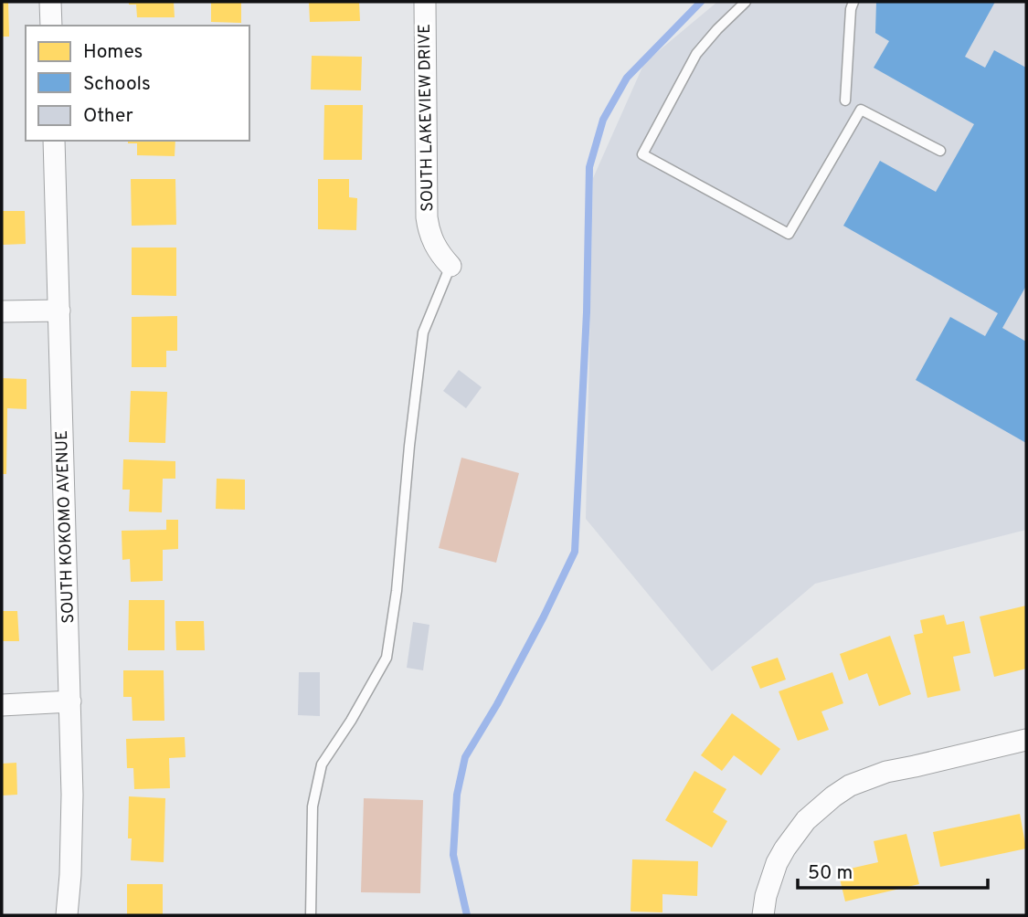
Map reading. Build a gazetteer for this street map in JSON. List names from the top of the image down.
{
  "streets": {
    "street": ["SOUTH LAKEVIEW DRIVE", "SOUTH KOKOMO AVENUE"]
  },
  "legend": ["Homes", "Schools", "Other"],
  "scale_bar": "50 m"
}
